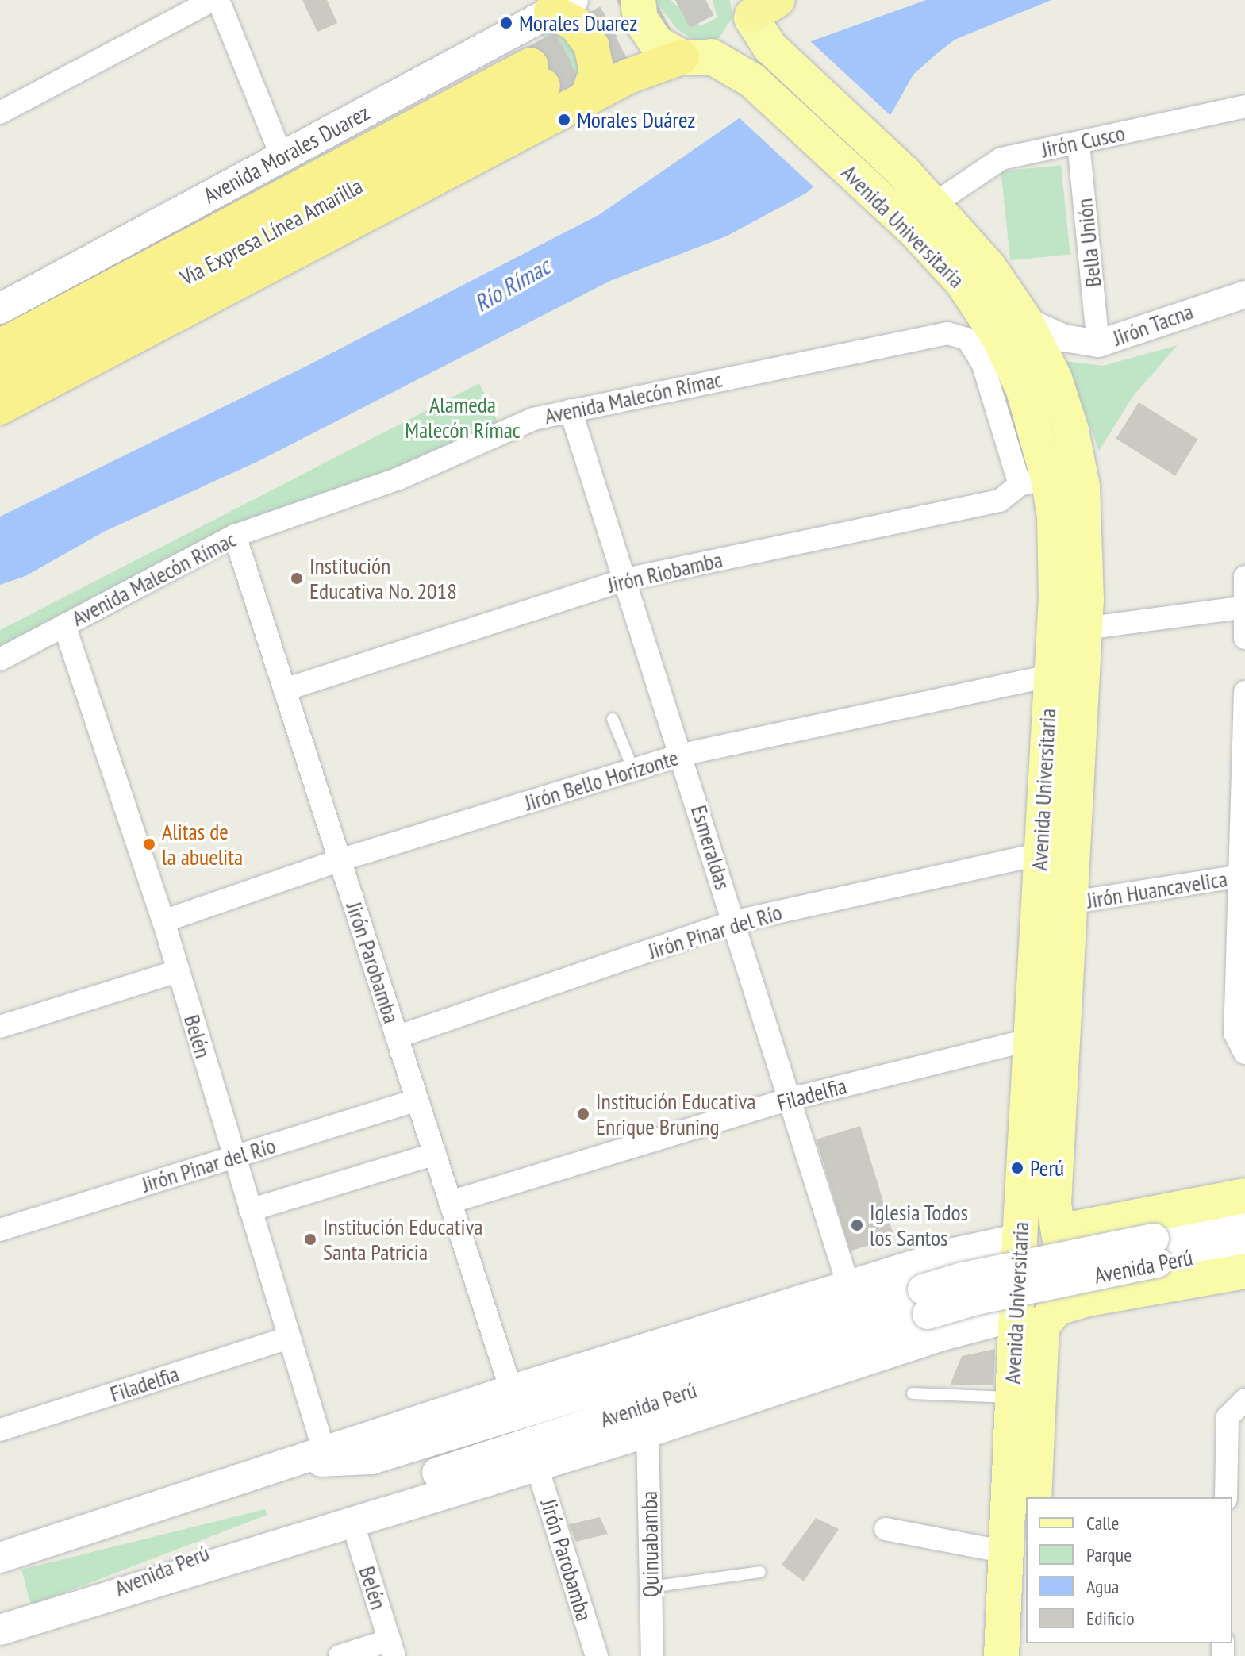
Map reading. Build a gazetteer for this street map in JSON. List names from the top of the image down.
{
  "streets": {
    "highway": ["Vía Expresa Línea Amarilla"],
    "main road": ["Avenida Morales Duarez", "Avenida Universitaria", "Avenida Perú"],
    "street": [
      "Jirón Cusco",
      "Bella Unión",
      "Jirón Tacna",
      "Avenida Malecón Rímac",
      "Jirón Riobamba",
      "Jirón Bello Horizonte",
      "Esmeraldas",
      "Jirón Huancavelica",
      "Jirón Pinar del Río",
      "Jirón Parobamba",
      "Belén",
      "Filadelfia",
      "Quinuabamba"
    ]
  },
  "crossings": [
    ["Jirón Cusco", "Avenida Universitaria"],
    ["Jirón Cusco", "Bella Unión"],
    ["Avenida Universitaria", "Jirón Tacna"],
    ["Avenida Universitaria", "Avenida Malecón Rímac"],
    ["Avenida Universitaria", "Jirón Riobamba"],
    ["Avenida Universitaria", "Jirón Bello Horizonte"],
    ["Avenida Universitaria", "Jirón Huancavelica"],
    ["Avenida Universitaria", "Jirón Pinar del Río"],
    ["Avenida Universitaria", "Filadelfia"],
    ["Avenida Universitaria", "Avenida Perú"],
    ["Bella Unión", "Jirón Tacna"],
    ["Avenida Malecón Rímac", "Jirón Riobamba"],
    ["Avenida Malecón Rímac", "Esmeraldas"],
    ["Avenida Malecón Rímac", "Jirón Parobamba"],
    ["Avenida Malecón Rímac", "Belén"],
    ["Jirón Riobamba", "Esmeraldas"],
    ["Jirón Riobamba", "Jirón Parobamba"],
    ["Jirón Bello Horizonte", "Esmeraldas"],
    ["Jirón Bello Horizonte", "Jirón Parobamba"],
    ["Jirón Bello Horizonte", "Belén"],
    ["Esmeraldas", "Jirón Pinar del Río"],
    ["Esmeraldas", "Filadelfia"],
    ["Esmeraldas", "Avenida Perú"],
    ["Jirón Pinar del Río", "Jirón Parobamba"],
    ["Jirón Pinar del Río", "Belén"],
    ["Jirón Parobamba", "Filadelfia"],
    ["Jirón Parobamba", "Avenida Perú"],
    ["Belén", "Filadelfia"],
    ["Belén", "Avenida Perú"],
    ["Avenida Perú", "Quinuabamba"]
  ],
  "water": ["Río Rímac"],
  "parks": ["Alameda Malecón Rímac"],
  "places": [
    "Morales Duarez",
    "Morales Duárez",
    "Institución Educativa No. 2018",
    "Alitas de la abuelita",
    "Institución Educativa Enrique Bruning",
    "Perú",
    "Iglesia Todos los Santos",
    "Institución Educativa Santa Patricia"
  ],
  "legend": [
    "Calle",
    "Parque",
    "Agua",
    "Edificio"
  ]
}
